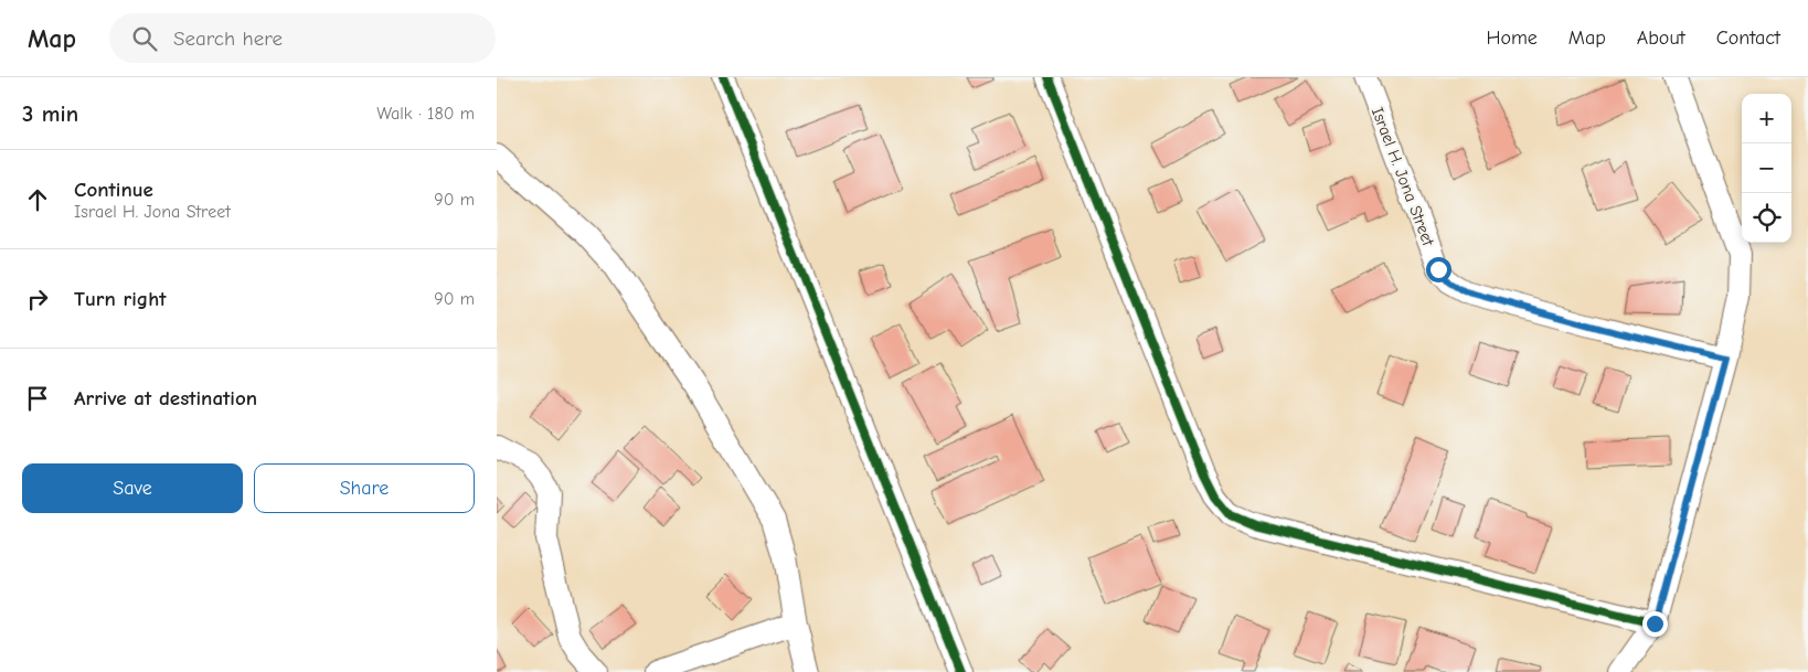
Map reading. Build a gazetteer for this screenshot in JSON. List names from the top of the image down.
{
  "streets": {
    "street": ["Israel H. Jona Street"]
  },
  "page": {
    "header": "Map",
    "search": "Search here",
    "nav": [
      "Home",
      "Map",
      "About",
      "Contact"
    ],
    "heading": ["3 min", "Walk · 180 m"],
    "map_buttons": ["+", "−"],
    "list": [
      ["Continue", "Israel H. Jona Street", "90 m"],
      ["Turn right", "90 m"],
      "Arrive at destination"
    ],
    "buttons": ["Save", "Share"]
  }
}
